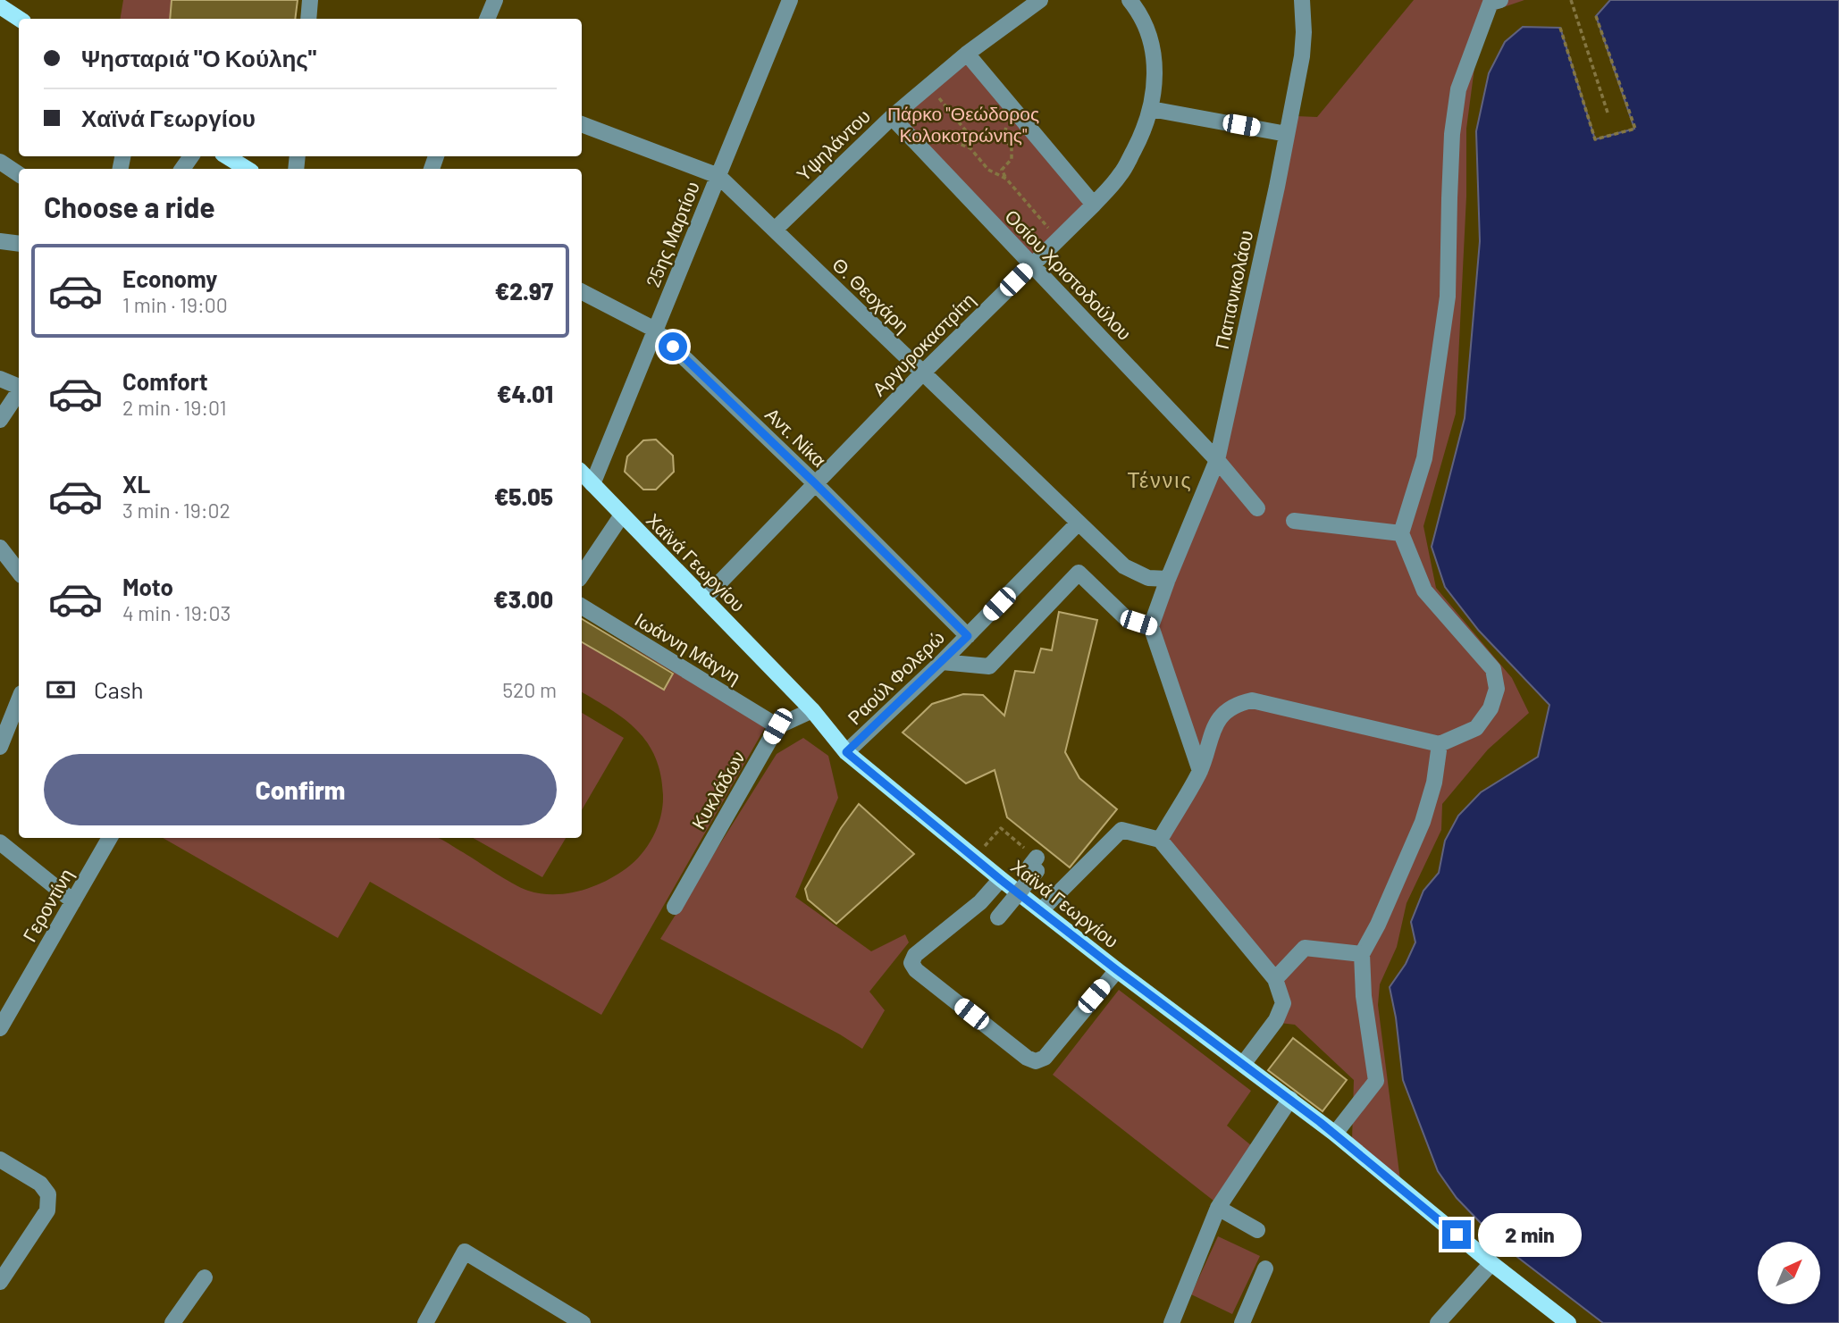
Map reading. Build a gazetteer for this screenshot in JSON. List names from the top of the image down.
{
  "streets": {
    "main road": ["Χαϊνά Γεωργίου"],
    "street": [
      "Υψηλάντου",
      "25ης Μαρτίου",
      "Οσίου Χριστοδούλου",
      "Παπανικολάου",
      "Θ. Θεοχάρη",
      "Αργυροκαστρίτη",
      "Αντ. Νίκα",
      "Ιωάννη Μὰγνη",
      "Ραούλ Φολερώ",
      "Κυκλάδων",
      "Γεροντίνη"
    ]
  },
  "crossings": [
    ["Υψηλάντου", "Οσίου Χριστοδούλου"],
    ["Υψηλάντου", "Θ. Θεοχάρη"],
    ["25ης Μαρτίου", "Θ. Θεοχάρη"],
    ["25ης Μαρτίου", "Αντ. Νίκα"],
    ["25ης Μαρτίου", "Χαϊνά Γεωργίου"],
    ["Οσίου Χριστοδούλου", "Παπανικολάου"],
    ["Οσίου Χριστοδούλου", "Αργυροκαστρίτη"],
    ["Παπανικολάου", "Θ. Θεοχάρη"],
    ["Θ. Θεοχάρη", "Αργυροκαστρίτη"],
    ["Θ. Θεοχάρη", "Ραούλ Φολερώ"],
    ["Αργυροκαστρίτη", "Αντ. Νίκα"],
    ["Αργυροκαστρίτη", "Χαϊνά Γεωργίου"],
    ["Αντ. Νίκα", "Ραούλ Φολερώ"],
    ["Χαϊνά Γεωργίου", "Ραούλ Φολερώ"],
    ["Ιωάννη Μὰγνη", "Κυκλάδων"]
  ],
  "districts": ["Τέννις"],
  "parks": ["Πάρκο \"Θεώδορος Κολοκοτρώνης\""],
  "north": "top right",
  "page": {
    "banner": ["Ψησταριά \"Ο Κούλης\"", "Χαϊνά Γεωργίου"],
    "heading": "Choose a ride",
    "list": [
      {
        "name": "Economy",
        "note": "1 min · 19:00",
        "value": "€2.97"
      },
      {
        "name": "Comfort",
        "note": "2 min · 19:01",
        "value": "€4.01"
      },
      {
        "name": "XL",
        "note": "3 min · 19:02",
        "value": "€5.05"
      },
      {
        "name": "Moto",
        "note": "4 min · 19:03",
        "value": "€3.00"
      }
    ],
    "pay": ["Cash", "520 m"],
    "buttons": "Confirm",
    "bubble": "2 min"
  }
}
